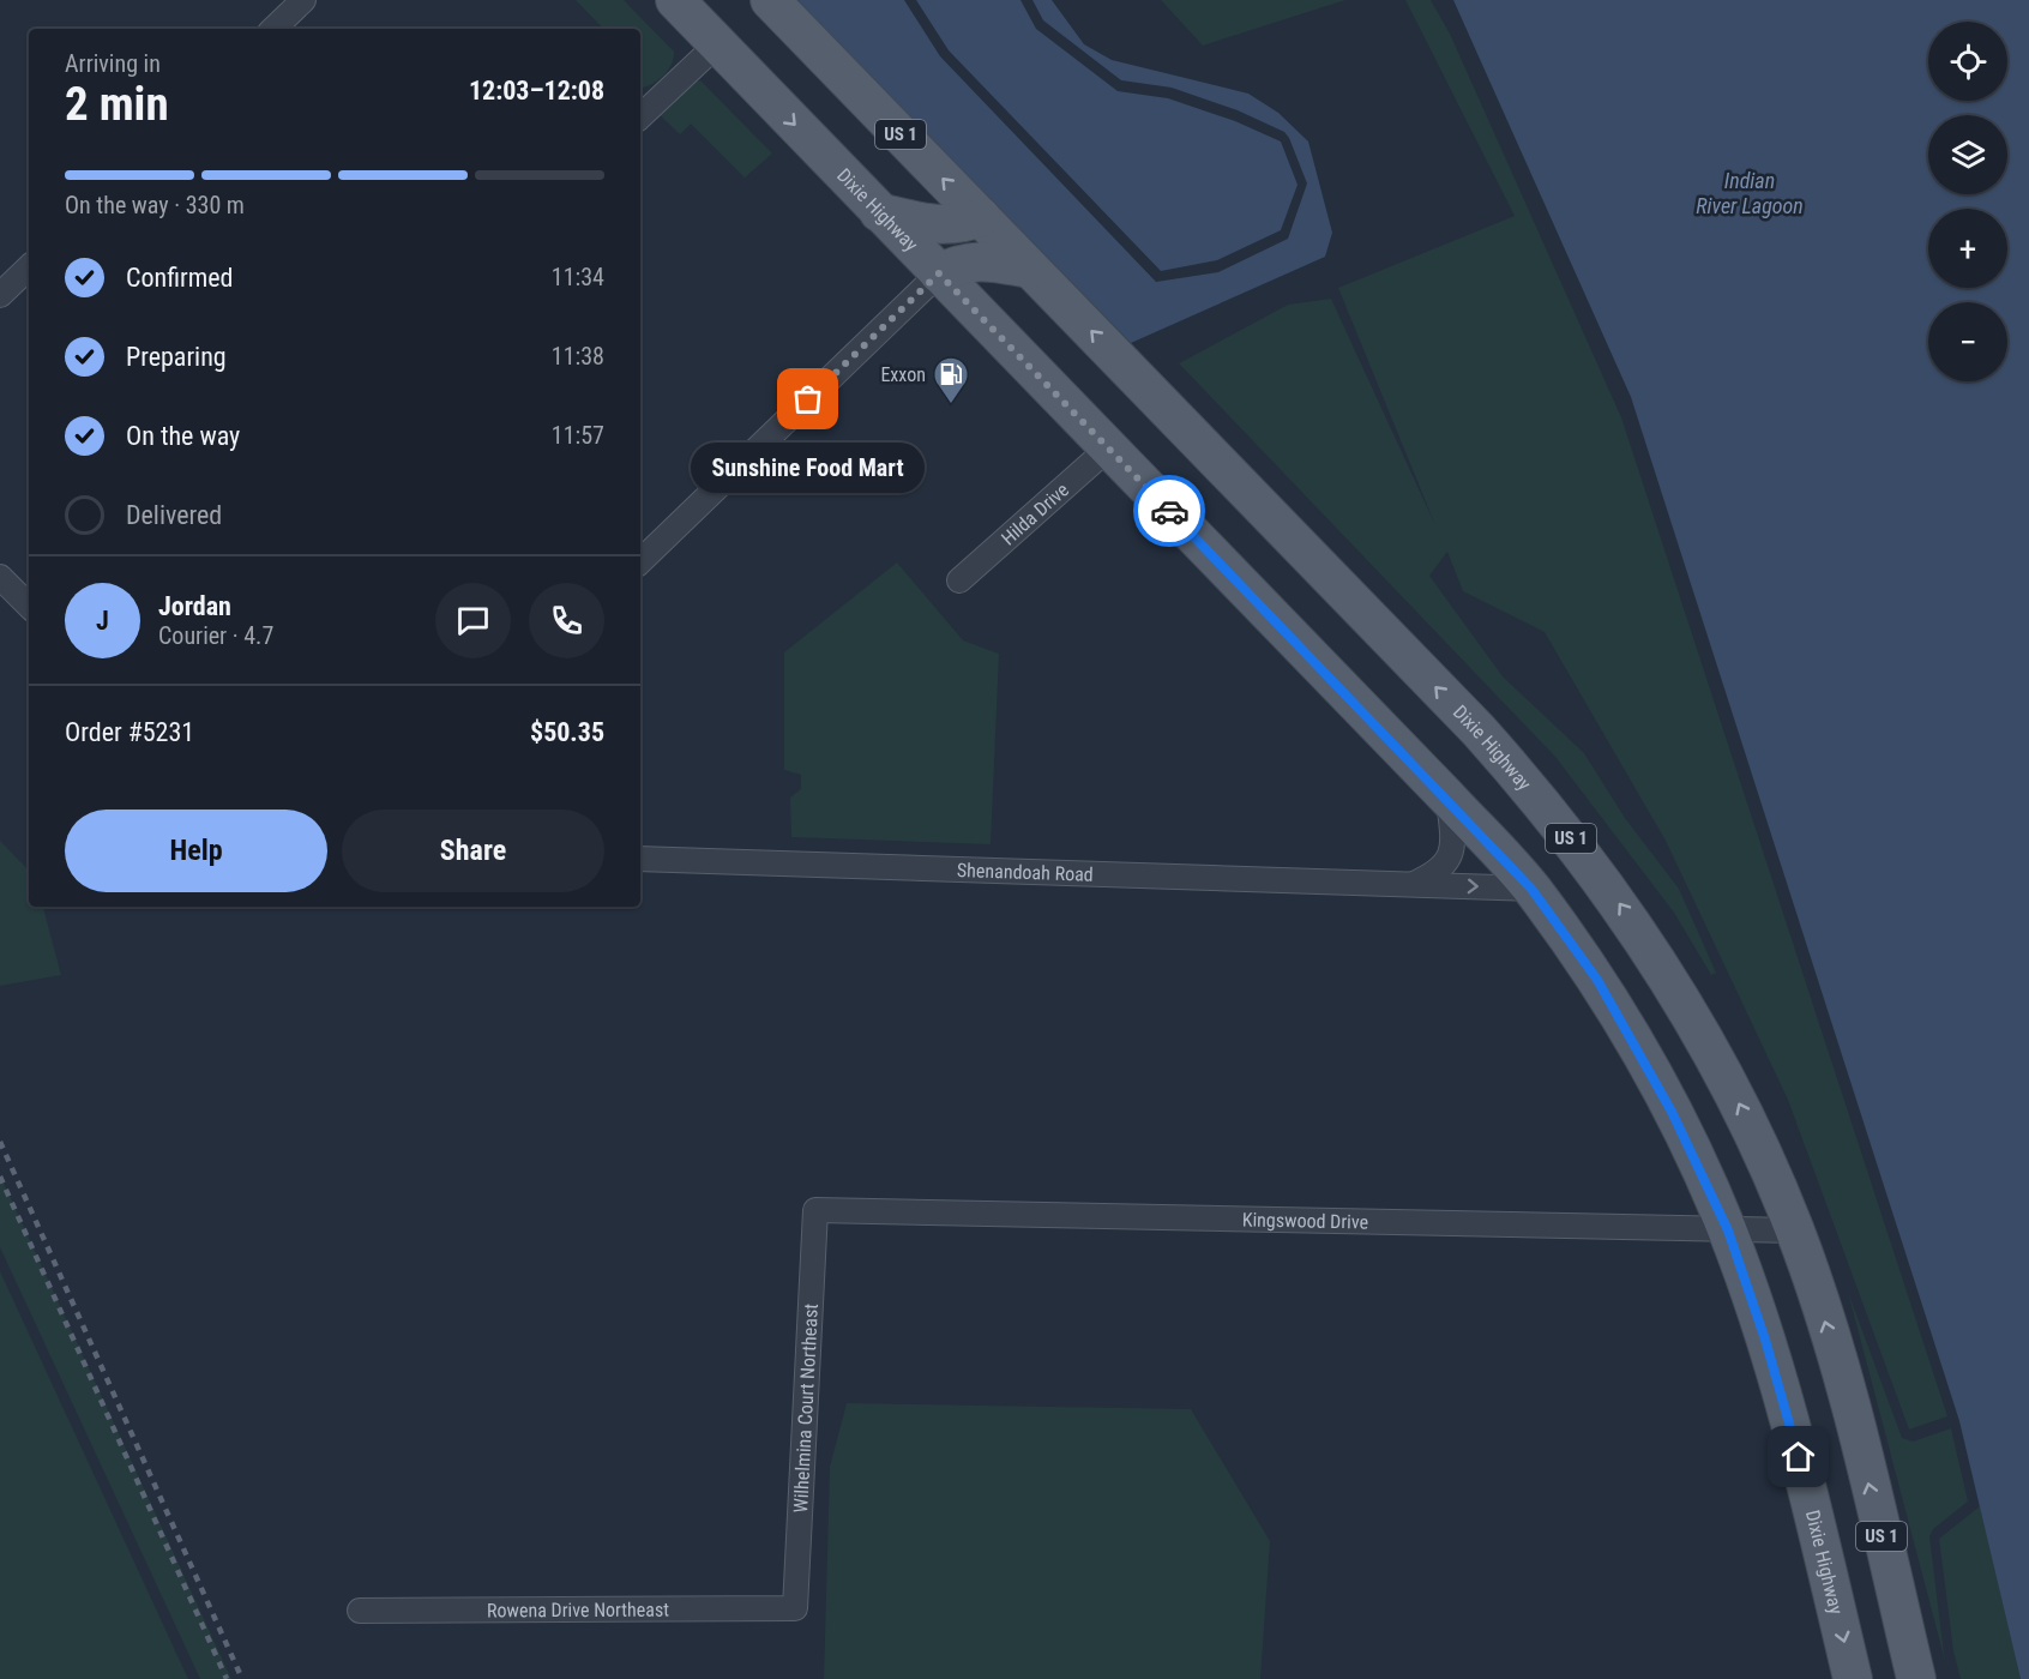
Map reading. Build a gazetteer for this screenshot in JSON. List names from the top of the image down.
{
  "streets": {
    "main road": ["US 1", "Dixie Highway"],
    "street": [
      "Hilda Drive",
      "Shenandoah Road",
      "Kingswood Drive",
      "Wilhelmina Court Northeast",
      "Rowena Drive Northeast"
    ]
  },
  "crossings": [
    ["Dixie Highway", "Hilda Drive"],
    ["Dixie Highway", "Shenandoah Road"],
    ["Dixie Highway", "Kingswood Drive"],
    ["Kingswood Drive", "Wilhelmina Court Northeast"],
    ["Wilhelmina Court Northeast", "Rowena Drive Northeast"]
  ],
  "water": ["Indian River Lagoon"],
  "places": {
    "other": ["Sunshine Food Mart"],
    "fuel station": ["Exxon"]
  },
  "page": {
    "map_buttons": ["+", "−"],
    "heading": ["2 min", "Arriving in", "12:03–12:08"],
    "panel": [
      "Jordan",
      "Courier · 4.7",
      "Order #5231",
      "$50.35"
    ],
    "bar": "On the way · 330 m",
    "list": [
      ["Confirmed", "11:34"],
      ["Preparing", "11:38"],
      ["On the way", "11:57"],
      "Delivered"
    ],
    "bubble": "Sunshine Food Mart",
    "round": "J",
    "buttons": ["Help", "Share"]
  }
}
